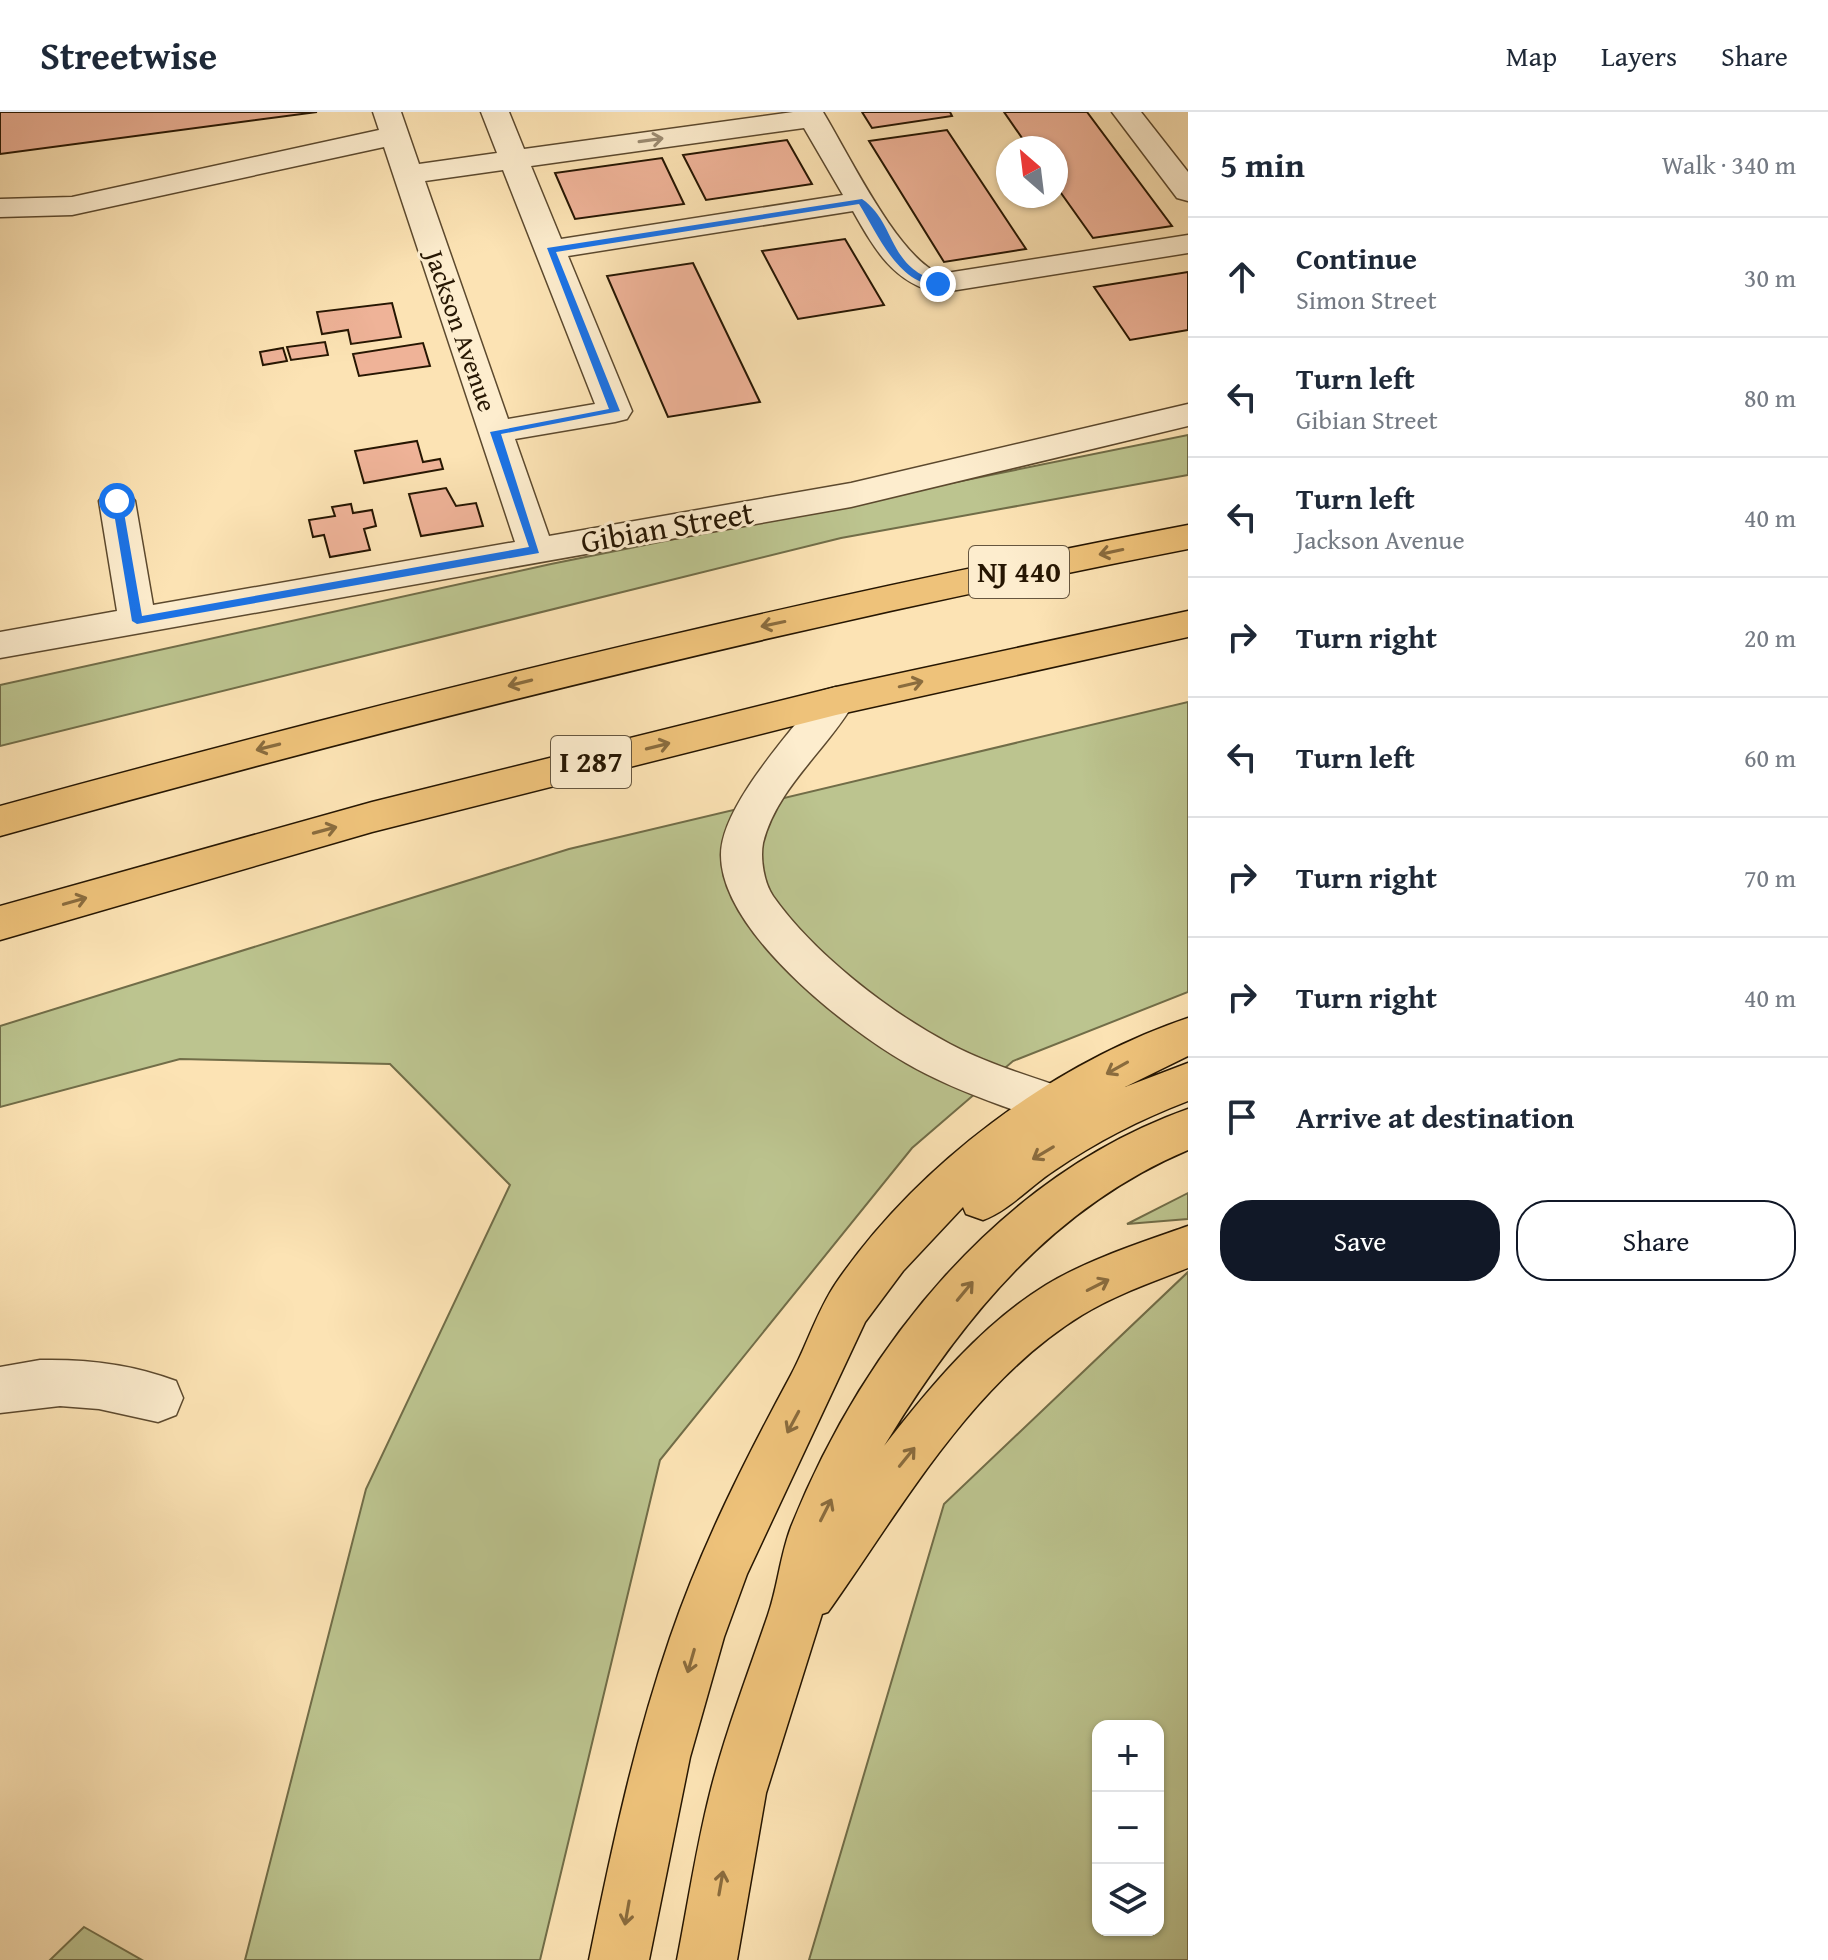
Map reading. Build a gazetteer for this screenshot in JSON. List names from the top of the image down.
{
  "streets": {
    "highway": ["NJ 440", "I 287"],
    "street": ["Jackson Avenue", "Gibian Street"]
  },
  "crossings": [
    ["Jackson Avenue", "Gibian Street"]
  ],
  "north": "top left",
  "page": {
    "header": "Streetwise",
    "nav": ["Map", "Layers", "Share"],
    "heading": ["5 min", "Walk · 340 m"],
    "list": [
      ["Continue", "Simon Street", "30 m"],
      ["Turn left", "Gibian Street", "80 m"],
      ["Turn left", "Jackson Avenue", "40 m"],
      ["Turn right", "20 m"],
      ["Turn left", "60 m"],
      ["Turn right", "70 m"],
      ["Turn right", "40 m"],
      "Arrive at destination"
    ],
    "buttons": ["Save", "Share"],
    "map_buttons": ["+", "−"]
  }
}
